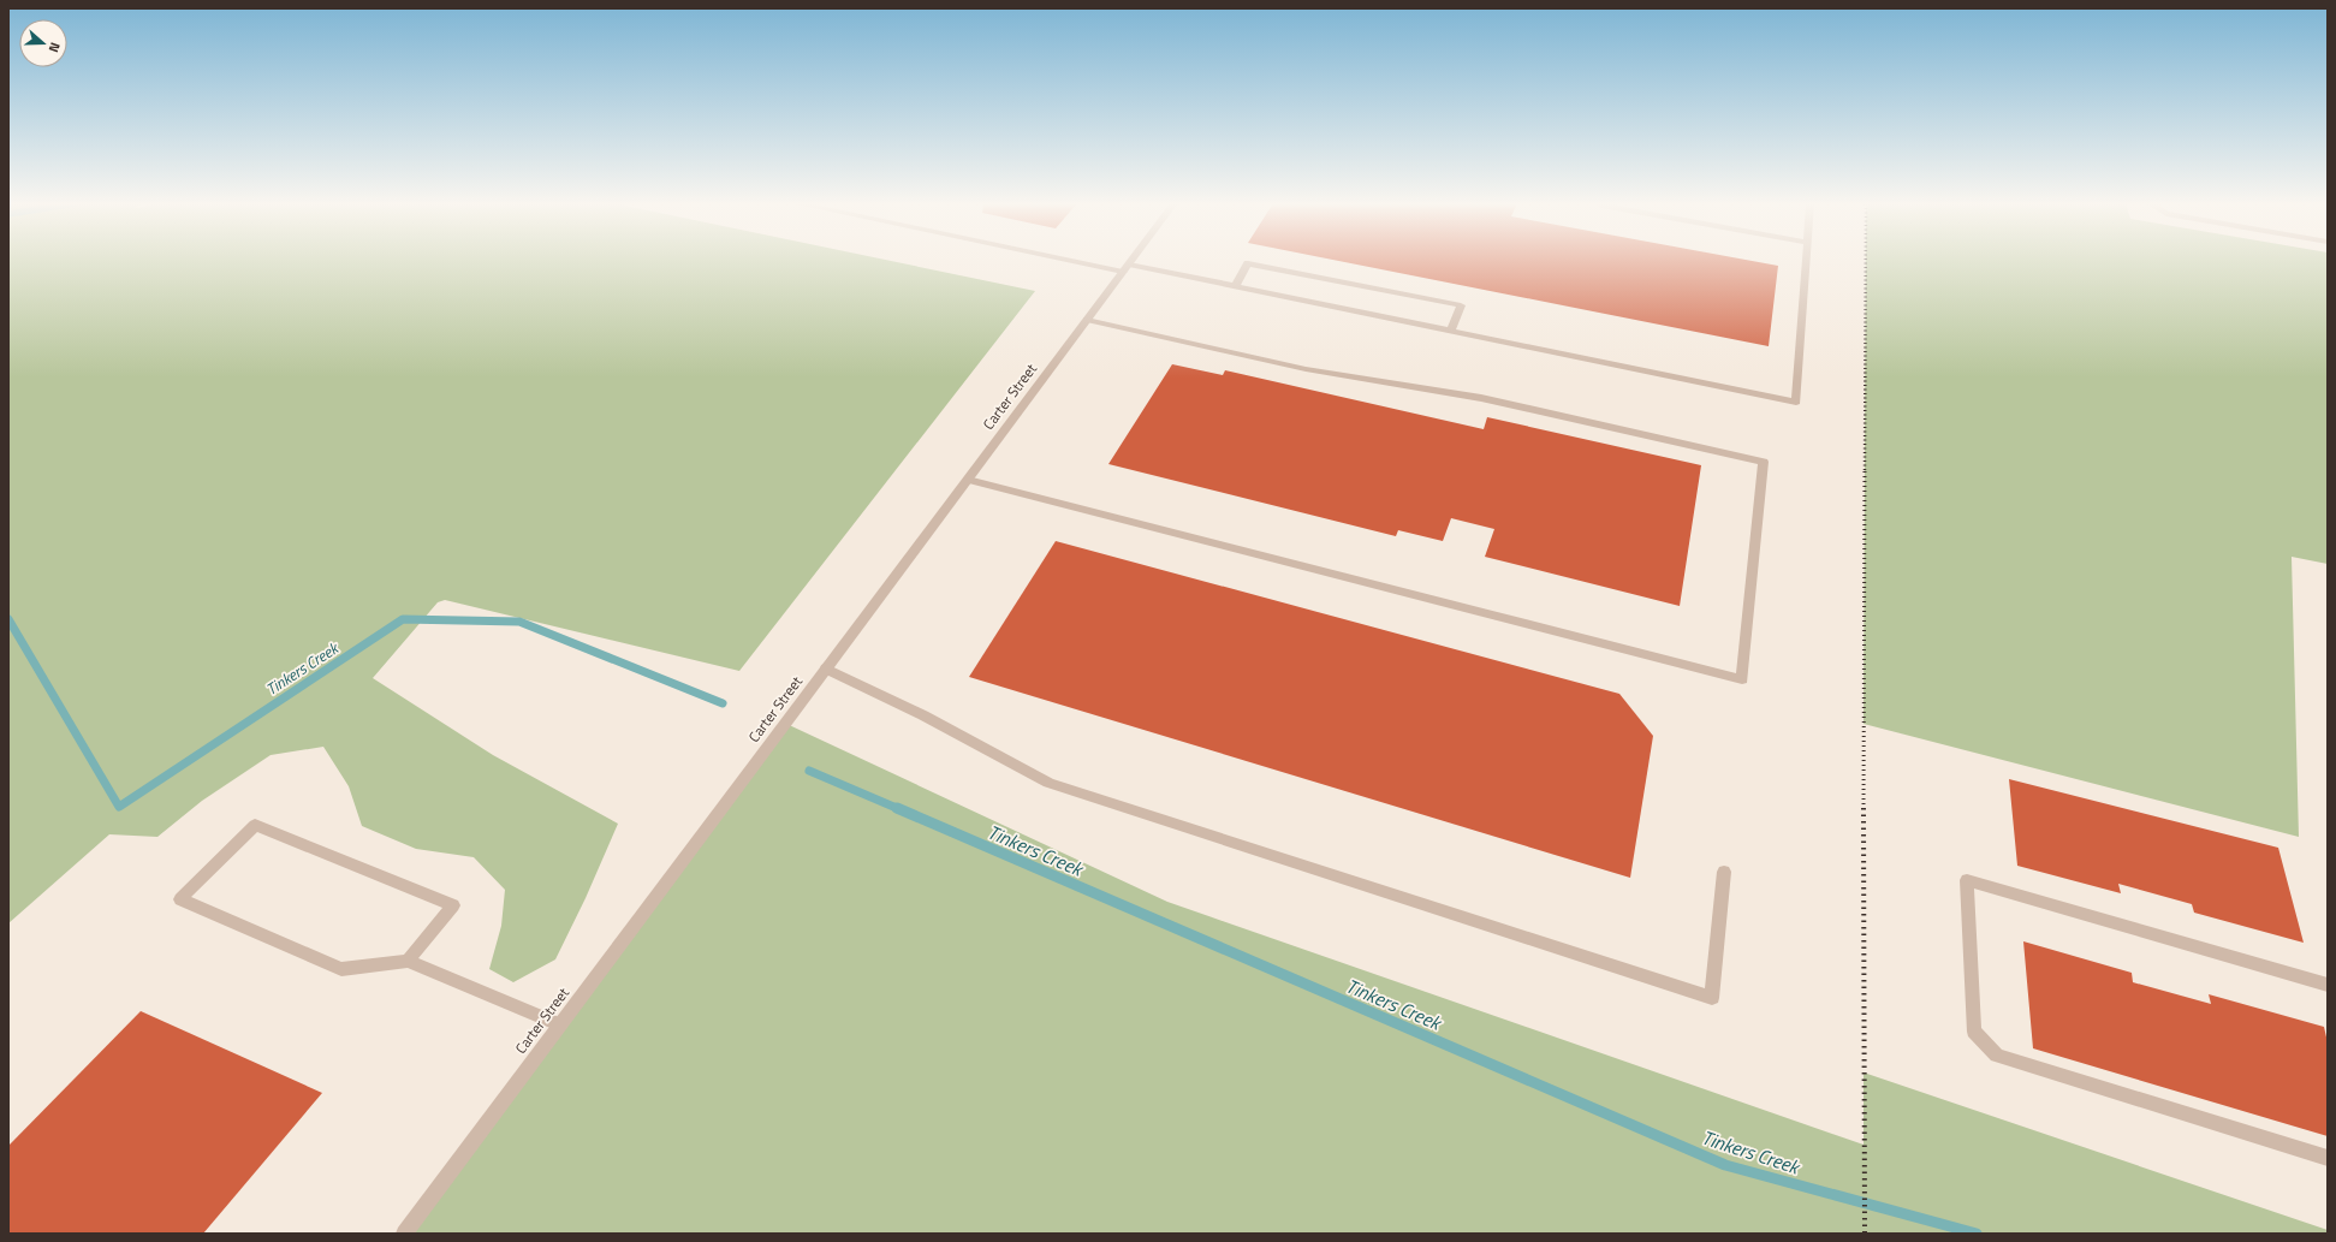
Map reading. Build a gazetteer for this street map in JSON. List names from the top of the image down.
{
  "streets": {
    "street": ["Carter Street"]
  },
  "water": ["Tinkers Creek"],
  "north": "right"
}
